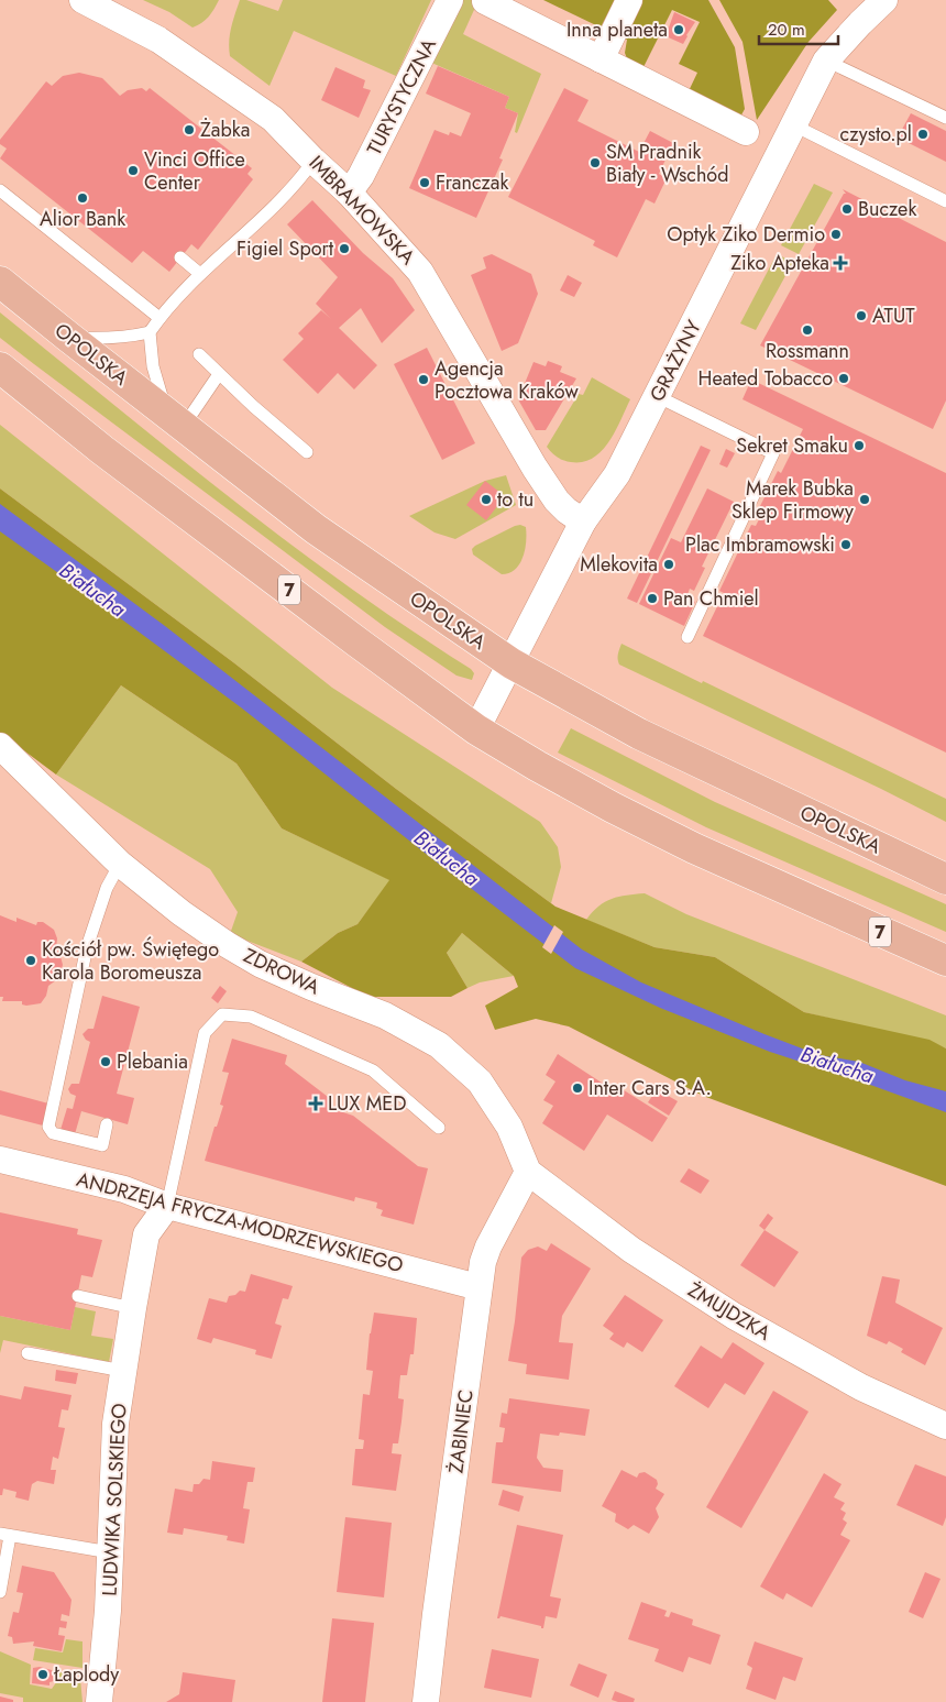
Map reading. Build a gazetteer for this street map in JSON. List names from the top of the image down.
{
  "streets": {
    "main road": ["OPOLSKA", "7"],
    "street": [
      "TURYSTYCZNA",
      "IMBRAMOWSKA",
      "GRAŻYNY",
      "ZDROWA",
      "ANDRZEJA FRYCZA-MODRZEWSKIEGO",
      "ŻMUJDZKA",
      "ŻABINIEC",
      "LUDWIKA SOLSKIEGO"
    ]
  },
  "crossings": [
    ["TURYSTYCZNA", "IMBRAMOWSKA"],
    ["IMBRAMOWSKA", "GRAŻYNY"],
    ["OPOLSKA", "GRAŻYNY"],
    ["GRAŻYNY", "7"],
    ["ZDROWA", "ŻMUJDZKA"],
    ["ZDROWA", "ŻABINIEC"],
    ["ANDRZEJA FRYCZA-MODRZEWSKIEGO", "ŻABINIEC"],
    ["ANDRZEJA FRYCZA-MODRZEWSKIEGO", "LUDWIKA SOLSKIEGO"],
    ["ŻMUJDZKA", "ŻABINIEC"]
  ],
  "water": ["Białucha"],
  "places": {
    "other": [
      "Inna planeta",
      "Żabka",
      "czysto.pl",
      "SM Pradnik Biały - Wschód",
      "Vinci Office Center",
      "Franczak",
      "Alior Bank",
      "Buczek",
      "Optyk Ziko Dermio",
      "Figiel Sport",
      "ATUT",
      "Rossmann",
      "Heated Tobacco",
      "Agencja Pocztowa Kraków",
      "Sekret Smaku",
      "to tu",
      "Marek Bubka Sklep Firmowy",
      "Plac Imbramowski",
      "Mlekovita",
      "Pan Chmiel",
      "Kościół pw. Świętego Karola Boromeusza",
      "Plebania",
      "Inter Cars S.A.",
      "Łaplody"
    ],
    "health": ["Ziko Apteka", "LUX MED"]
  },
  "scale_bar": "20 m"
}
